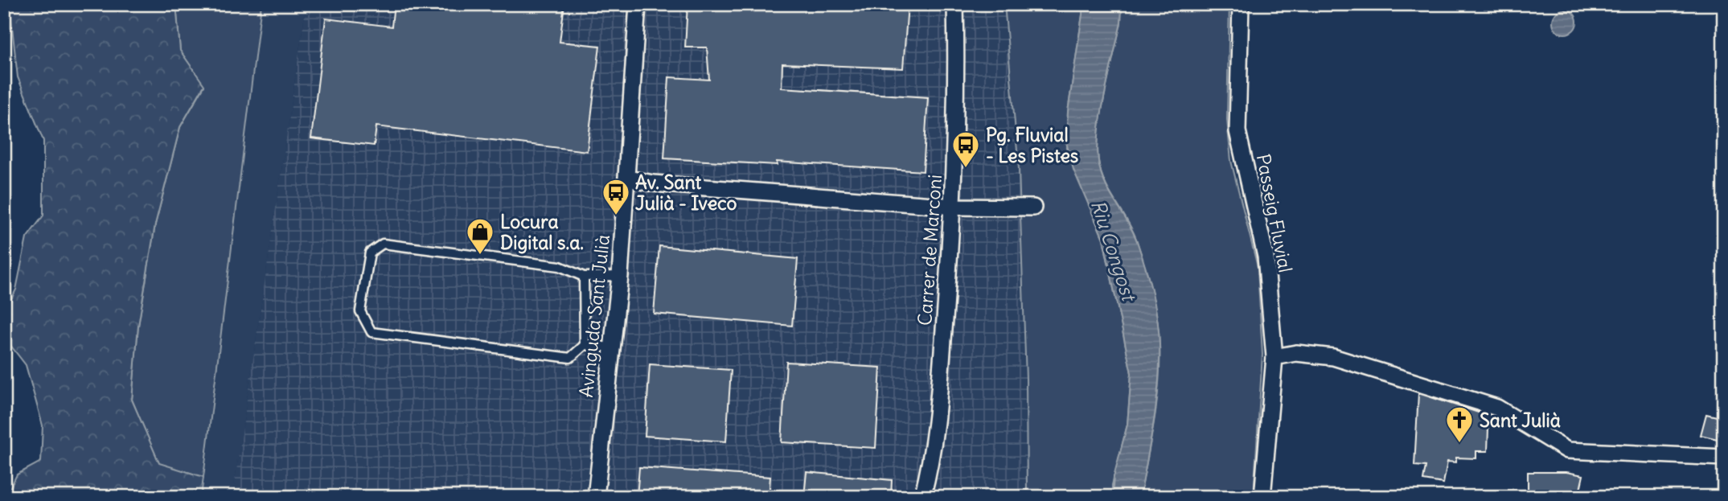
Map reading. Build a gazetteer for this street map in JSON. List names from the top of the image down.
{
  "streets": {
    "street": ["Passeig Fluvial", "Carrer de Marconi", "Avinguda Sant Julià"]
  },
  "water": ["Riu Congost"],
  "places": {
    "bus stop": ["Pg. Fluvial - Les Pistes", "Av. Sant Julià - Iveco"],
    "shop": ["Locura Digital s.a."],
    "church": ["Sant Julià"]
  }
}
